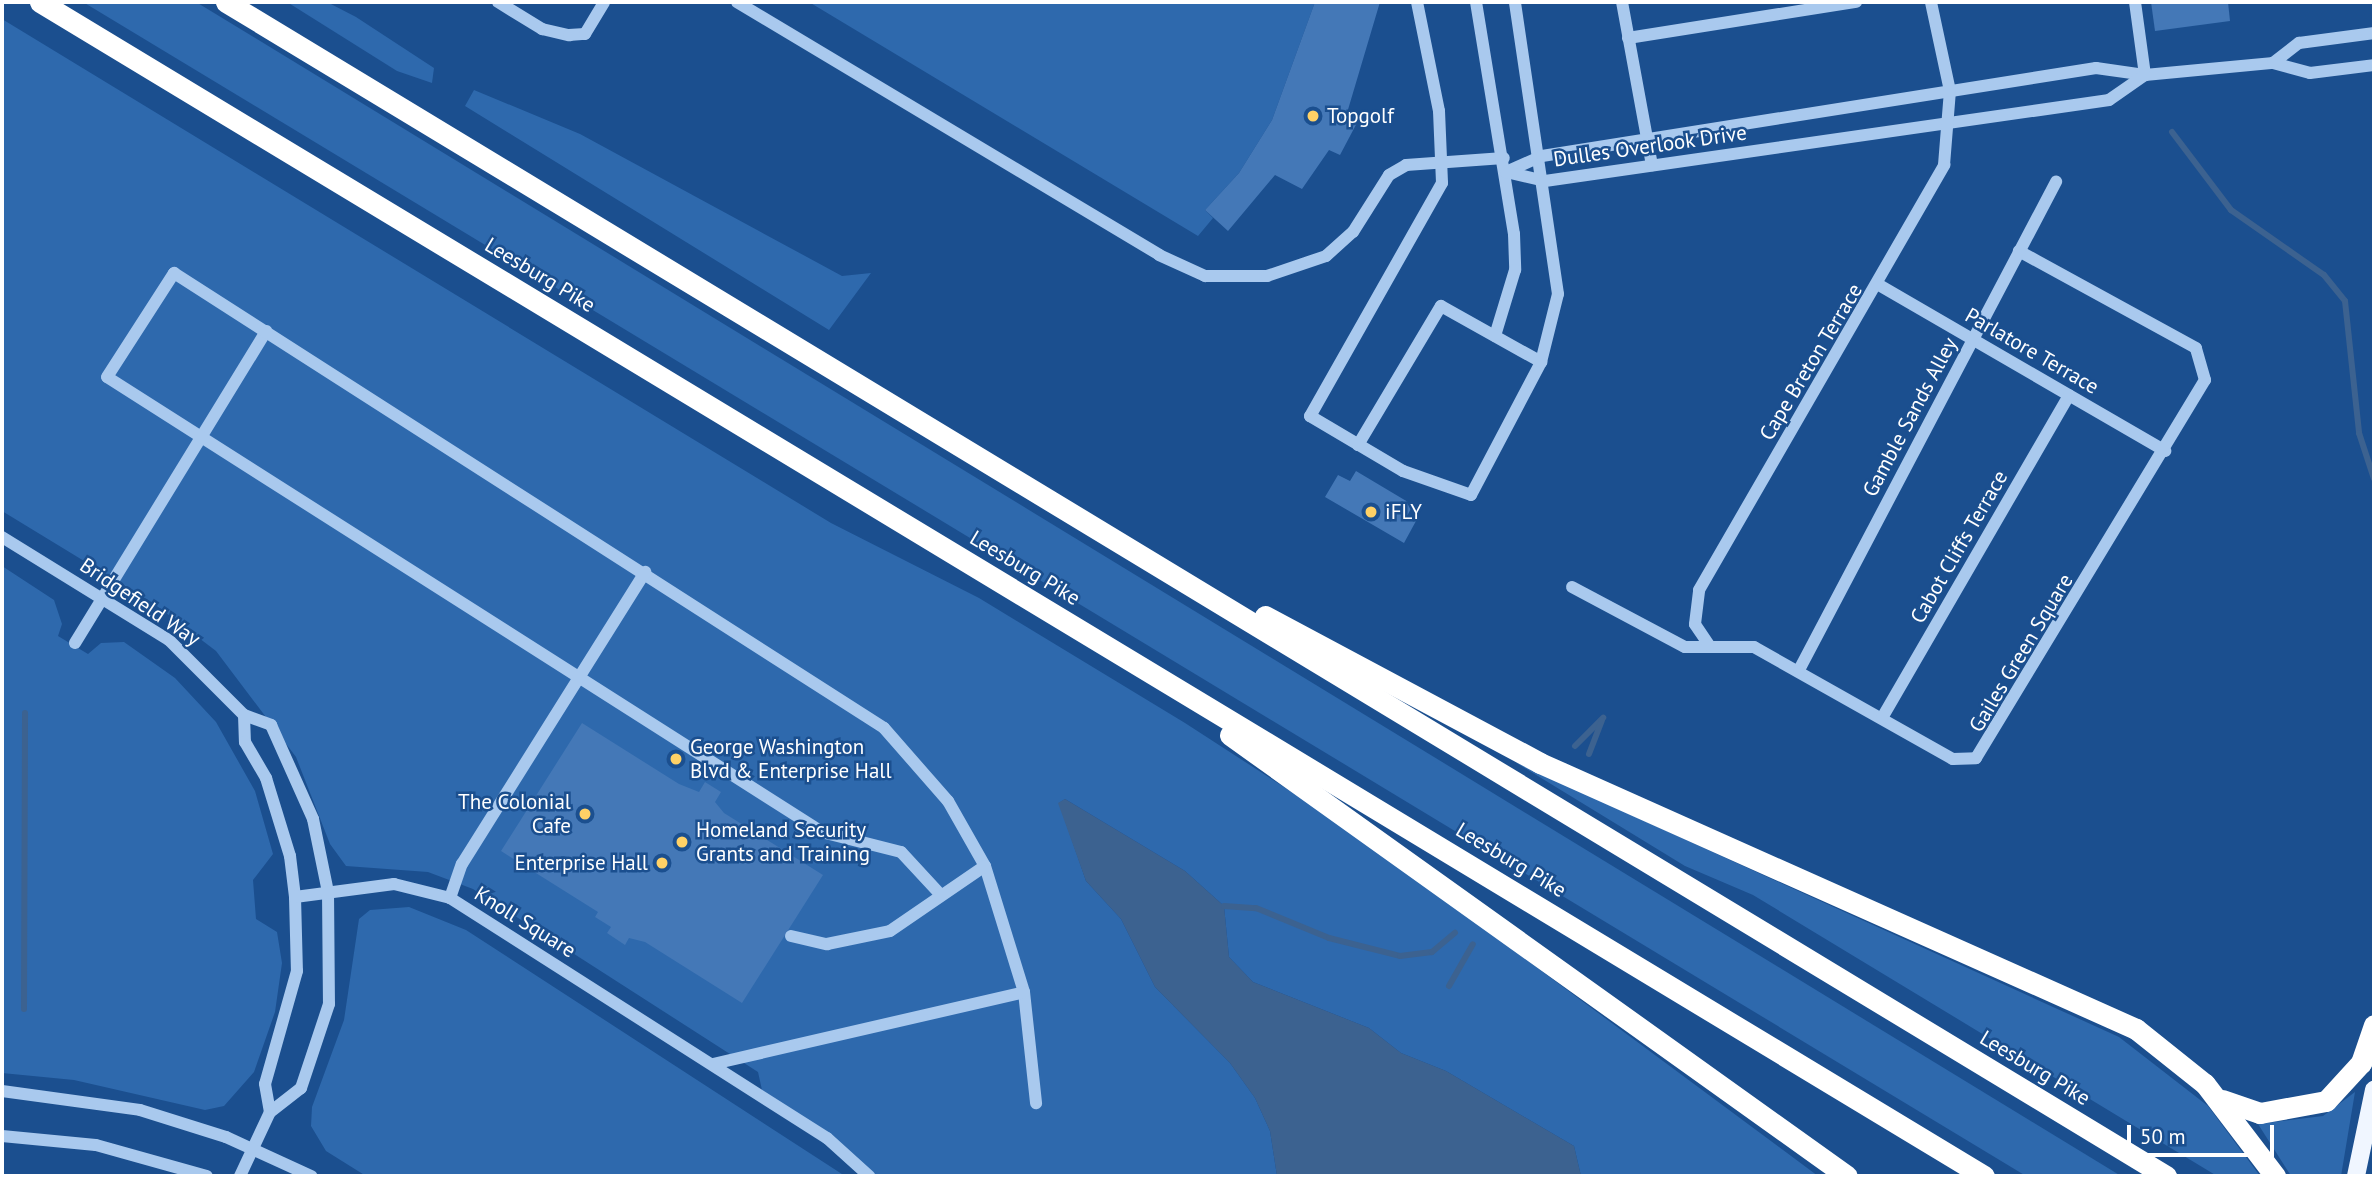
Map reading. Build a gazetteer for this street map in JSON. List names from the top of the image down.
{
  "streets": {
    "highway": ["Leesburg Pike"],
    "street": [
      "Dulles Overlook Drive",
      "Parlatore Terrace",
      "Cape Breton Terrace",
      "Gamble Sands Alley",
      "Cabot Cliffs Terrace",
      "Bridgefield Way",
      "Gailes Green Square",
      "Knoll Square"
    ]
  },
  "crossings": [
    ["Dulles Overlook Drive", "Cape Breton Terrace"],
    ["Parlatore Terrace", "Cape Breton Terrace"],
    ["Parlatore Terrace", "Gamble Sands Alley"],
    ["Parlatore Terrace", "Cabot Cliffs Terrace"],
    ["Parlatore Terrace", "Gailes Green Square"],
    ["Cape Breton Terrace", "Gailes Green Square"],
    ["Gamble Sands Alley", "Gailes Green Square"],
    ["Cabot Cliffs Terrace", "Gailes Green Square"],
    ["Bridgefield Way", "Knoll Square"]
  ],
  "places": [
    "Topgolf",
    "iFLY",
    "George Washington Blvd & Enterprise Hall",
    "The Colonial Cafe",
    "Homeland Security Grants and Training",
    "Enterprise Hall"
  ],
  "scale_bar": "50 m"
}
